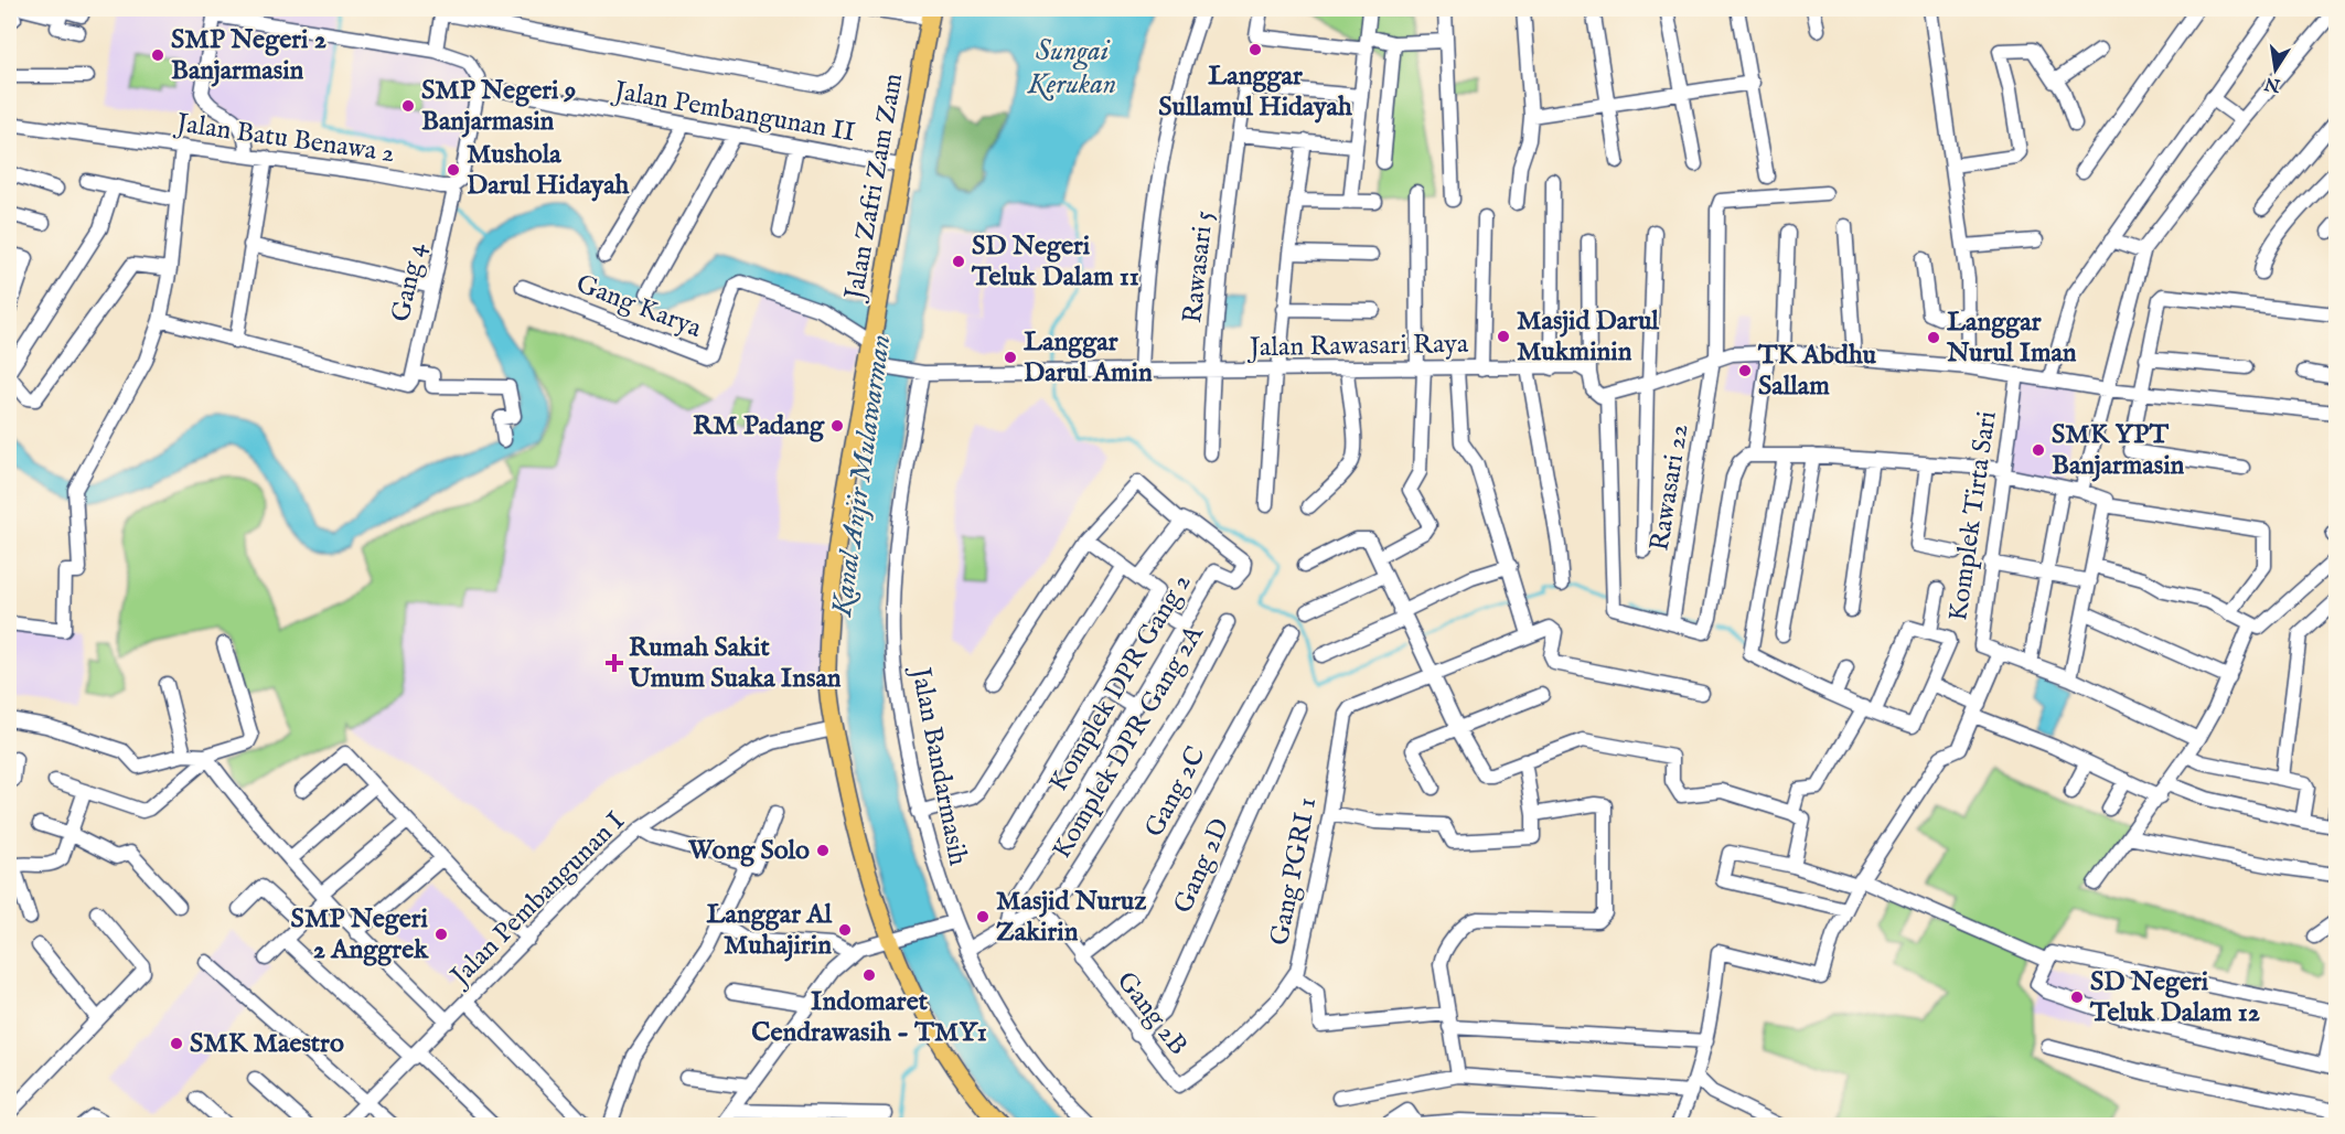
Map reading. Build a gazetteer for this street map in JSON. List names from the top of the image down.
{
  "streets": {
    "main road": ["Jalan Zafri Zam Zam"],
    "street": [
      "Jalan Pembangunan II",
      "Jalan Batu Benawa 2",
      "Rawasari 5",
      "Gang 4",
      "Gang Karya",
      "Jalan Rawasari Raya",
      "Rawasari 22",
      "Komplek Tirta Sari",
      "Komplek DPR Gang 2",
      "Komplek DPR Gang 2A",
      "Jalan Bandarmasih",
      "Gang 2C",
      "Gang 2D",
      "Gang PGRI 1",
      "Jalan Pembangunan I",
      "Gang 2B"
    ]
  },
  "crossings": [
    ["Jalan Pembangunan II", "Jalan Zafri Zam Zam"],
    ["Jalan Batu Benawa 2", "Gang 4"],
    ["Jalan Zafri Zam Zam", "Gang Karya"],
    ["Jalan Zafri Zam Zam", "Jalan Rawasari Raya"],
    ["Jalan Zafri Zam Zam", "Jalan Pembangunan I"],
    ["Rawasari 5", "Jalan Rawasari Raya"],
    ["Jalan Rawasari Raya", "Jalan Bandarmasih"],
    ["Komplek DPR Gang 2", "Komplek DPR Gang 2A"],
    ["Komplek DPR Gang 2A", "Jalan Bandarmasih"],
    ["Komplek DPR Gang 2A", "Gang 2B"],
    ["Gang 2C", "Gang 2B"],
    ["Gang 2D", "Gang 2B"],
    ["Gang PGRI 1", "Gang 2B"]
  ],
  "water": ["Sungai Kerukan", "Kanal Anjir Mulawarman"],
  "places": {
    "other": [
      "Langgar Sullamul Hidayah",
      "SMP Negeri 2 Banjarmasin",
      "SMP Negeri 9 Banjarmasin",
      "Mushola Darul Hidayah",
      "SD Negeri Teluk Dalam 11",
      "Masjid Darul Mukminin",
      "Langgar Nurul Iman",
      "Langgar Darul Amin",
      "TK Abdhu Sallam",
      "RM Padang",
      "SMK YPT Banjarmasin",
      "Wong Solo",
      "Masjid Nuruz Zakirin",
      "Langgar Al Muhajirin",
      "SMP Negeri 2 Anggrek",
      "Indomaret Cendrawasih - TMY1",
      "SD Negeri Teluk Dalam 12",
      "SMK Maestro"
    ],
    "health": ["Rumah Sakit Umum Suaka Insan"]
  },
  "north": "bottom"
}
